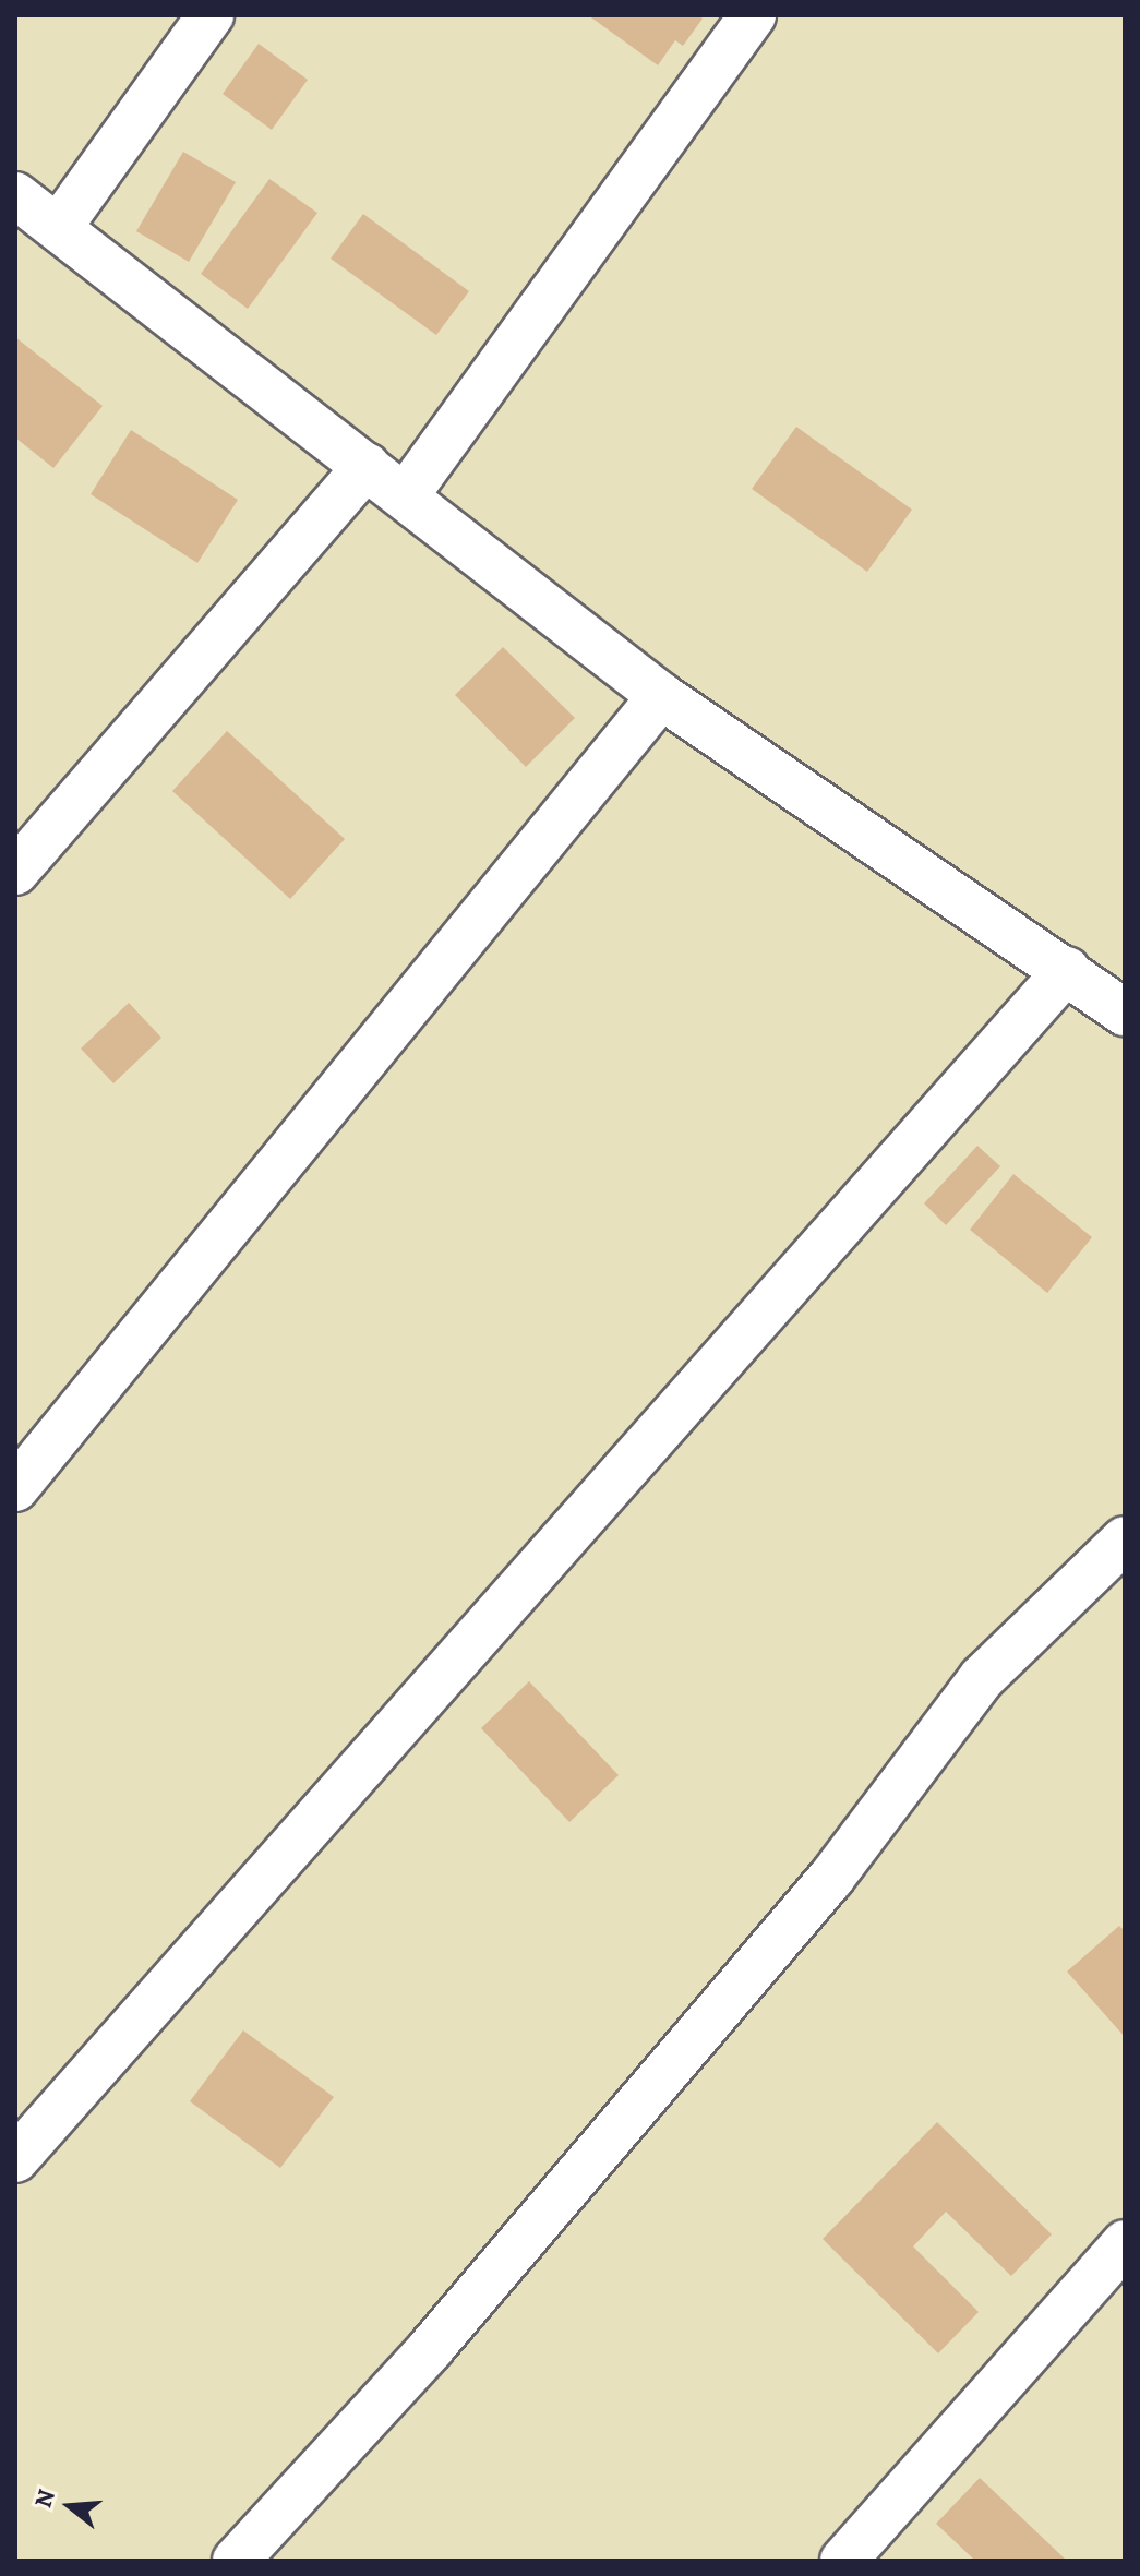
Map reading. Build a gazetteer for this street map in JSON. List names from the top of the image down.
{
  "north": "left"
}
